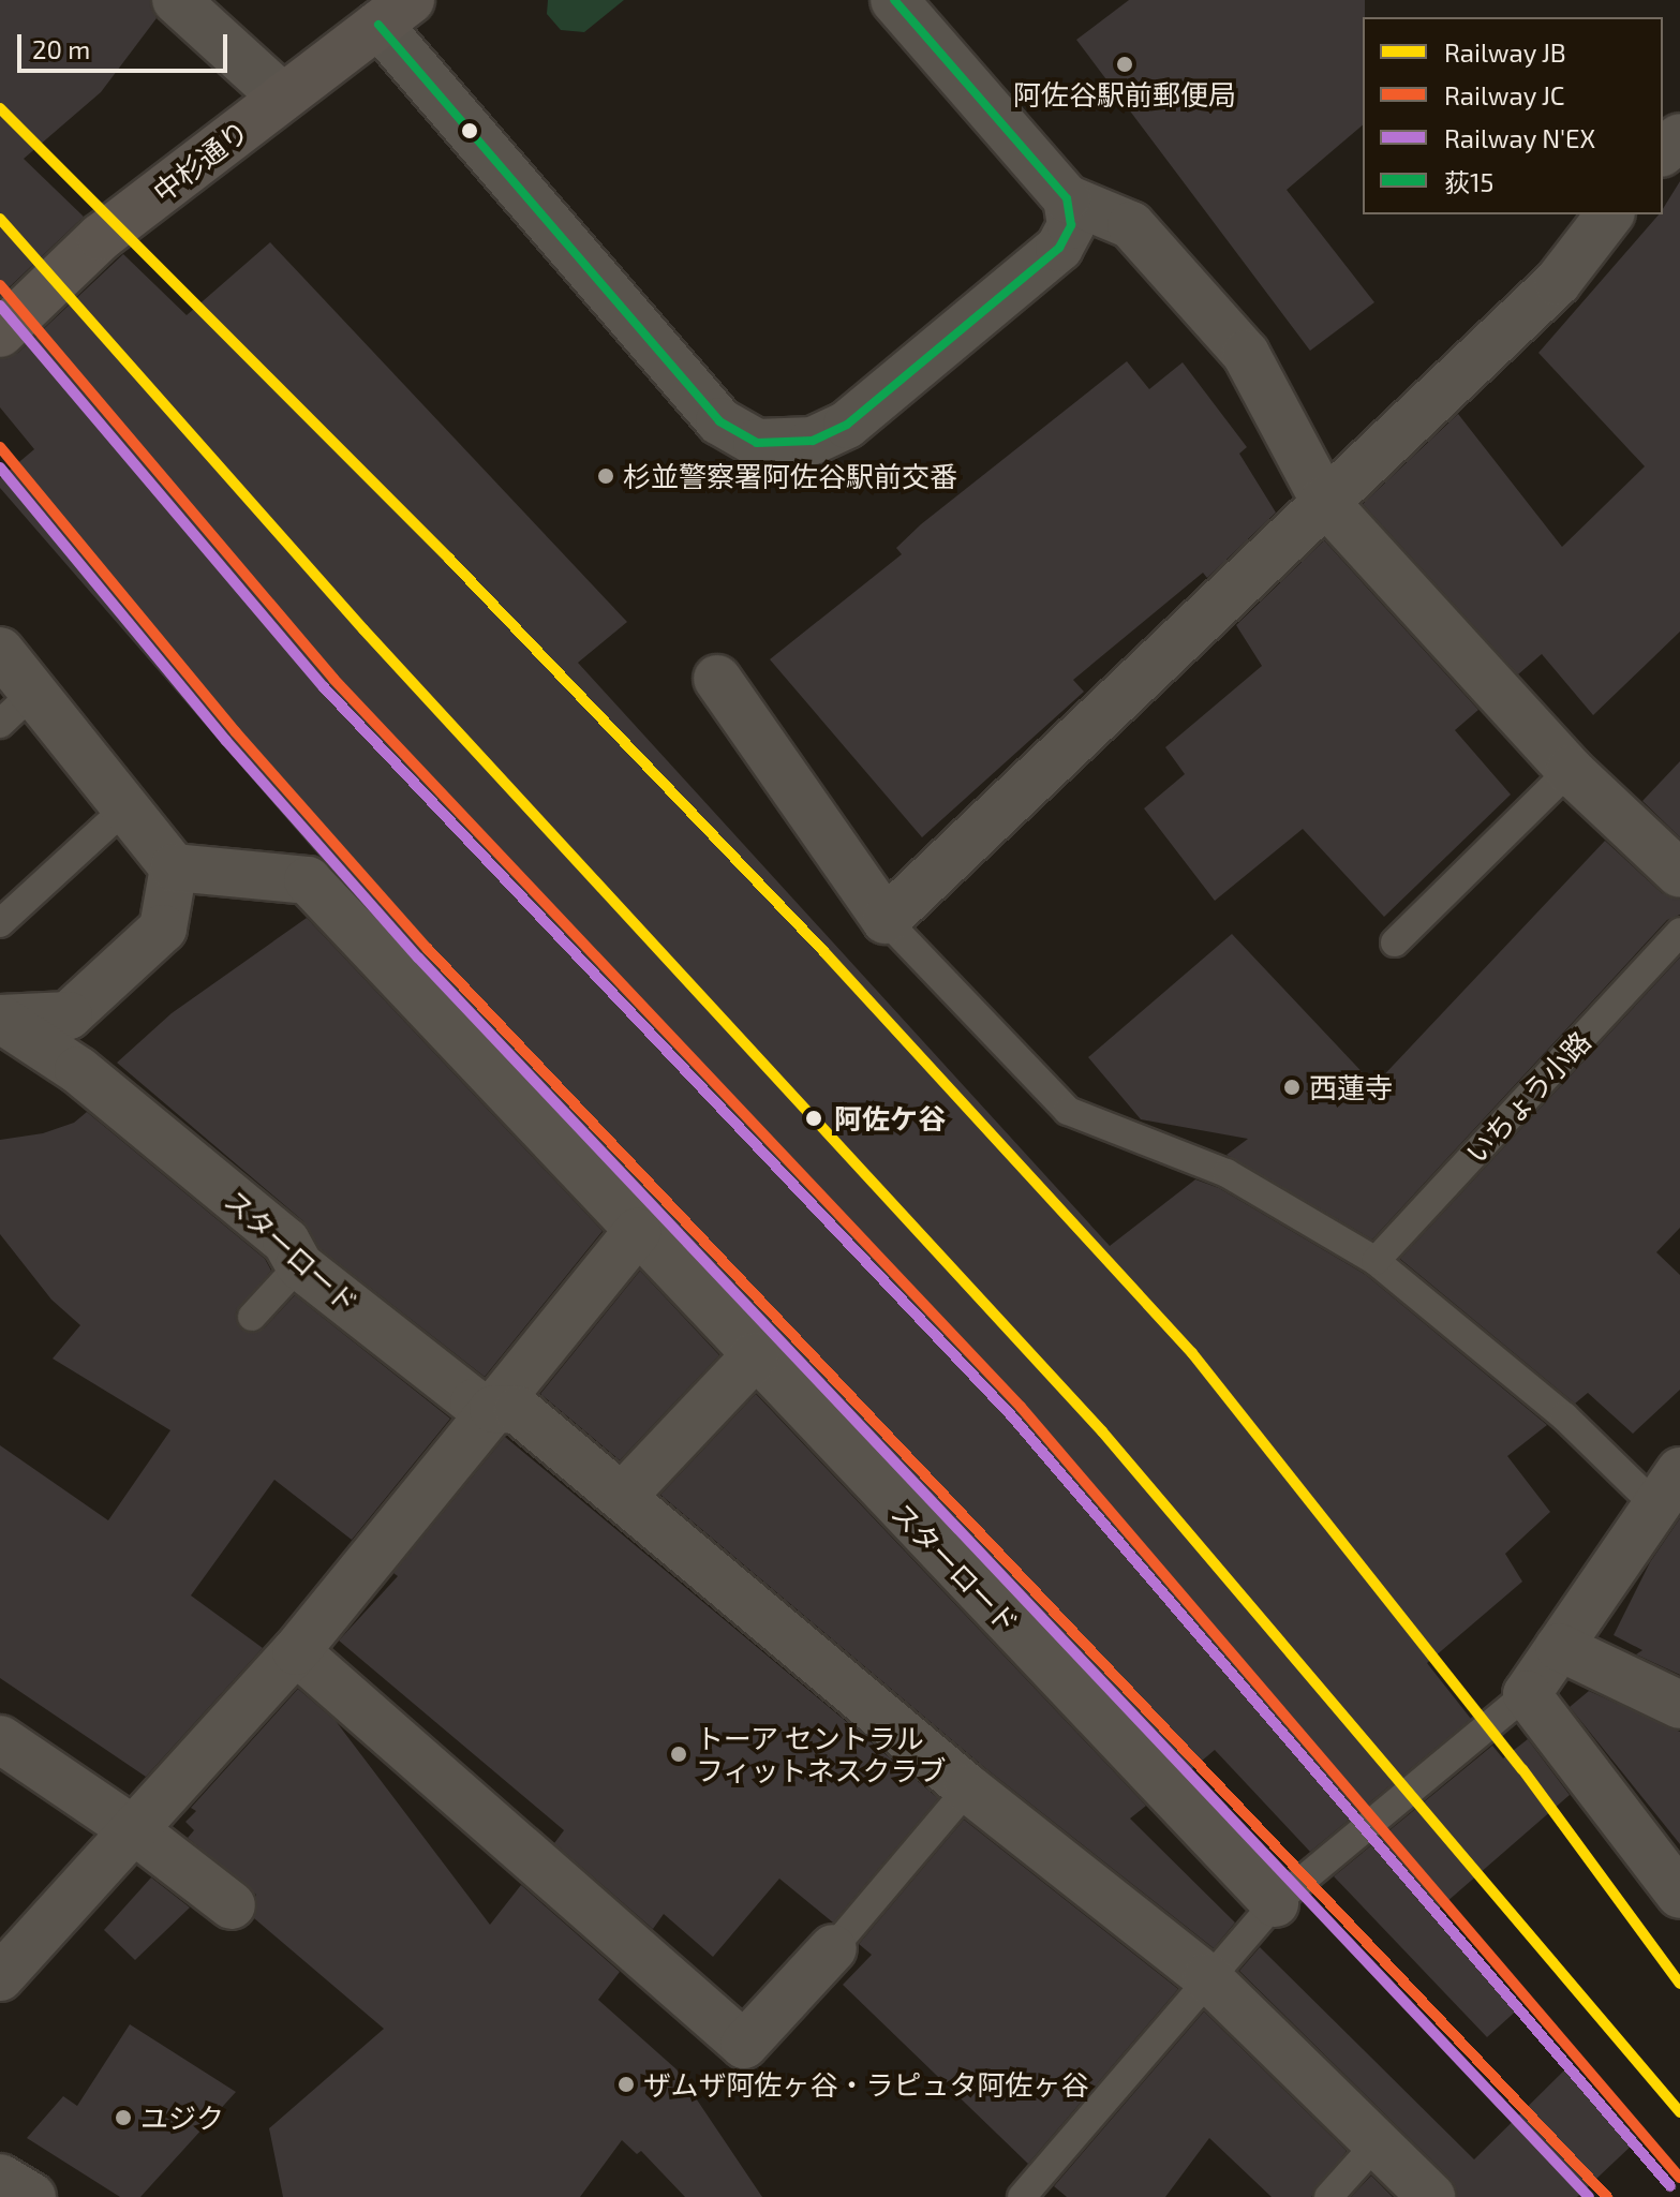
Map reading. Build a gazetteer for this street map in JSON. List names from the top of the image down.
{
  "streets": {
    "main road": ["中杉通り"],
    "street": ["スターロード"],
    "lane": ["いちょう小路"]
  },
  "places": [
    "阿佐谷駅前郵便局",
    "杉並警察署阿佐谷駅前交番",
    "西蓮寺",
    "阿佐ケ谷",
    "トーア セントラル フィットネスクラブ",
    "ザムザ阿佐ヶ谷・ラピュタ阿佐ヶ谷",
    "ユジク"
  ],
  "lines": [
    "transit line 荻15",
    "rail line JB",
    "rail line JC",
    "rail line N'EX"
  ],
  "legend": [
    "Railway JB",
    "Railway JC",
    "Railway N'EX",
    "荻15"
  ],
  "scale_bar": "20 m"
}
